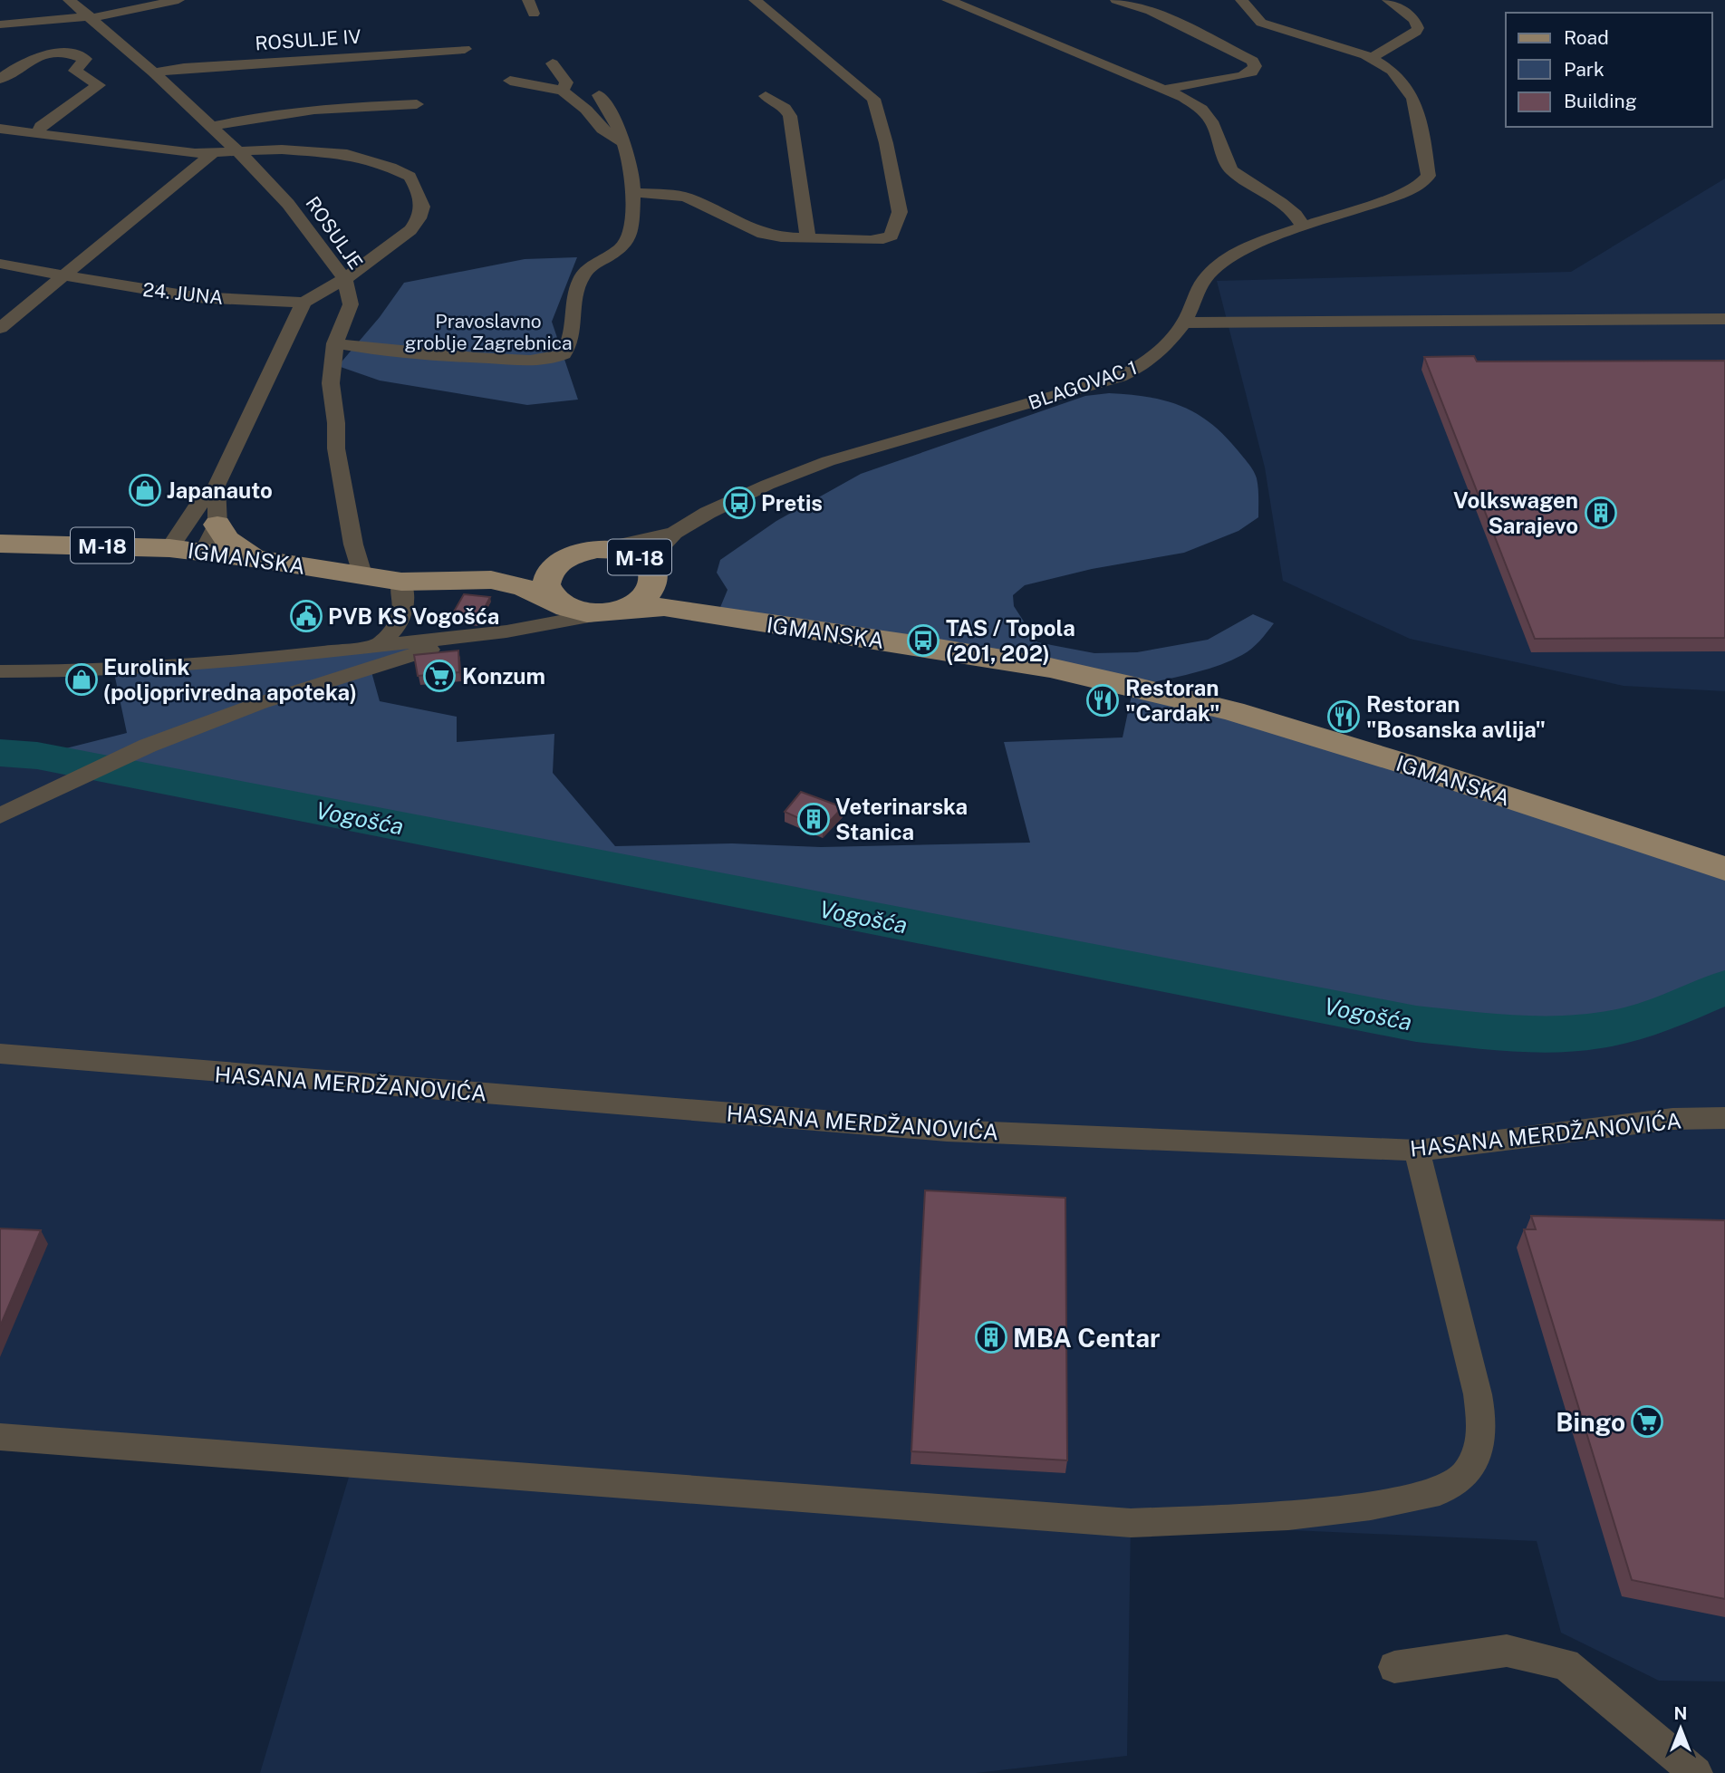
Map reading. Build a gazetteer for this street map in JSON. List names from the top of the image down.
{
  "streets": {
    "main road": ["M-18", "IGMANSKA"],
    "street": [
      "ROSULJE IV",
      "ROSULJE",
      "24. JUNA",
      "BLAGOVAC 1",
      "HASANA MERDŽANOVIĆA"
    ]
  },
  "crossings": [
    ["ROSULJE IV", "ROSULJE"],
    ["ROSULJE", "IGMANSKA"],
    ["BLAGOVAC 1", "M-18"],
    ["BLAGOVAC 1", "IGMANSKA"],
    ["M-18", "IGMANSKA"]
  ],
  "water": ["Vogošća"],
  "parks": ["Pravoslavno groblje Zagrebnica"],
  "places": {
    "shop": ["Japanauto", "Eurolink (poljoprivredna apoteka)"],
    "bus stop": ["Pretis", "TAS / Topola (201, 202)"],
    "building": ["Volkswagen Sarajevo", "Veterinarska Stanica", "MBA Centar"],
    "public building": ["PVB KS Vogošća"],
    "supermarket": ["Konzum", "Bingo"],
    "restaurant": ["Restoran \"Cardak\"", "Restoran \"Bosanska avlija\""]
  },
  "legend": ["Road", "Park", "Building"],
  "north": "top"
}
